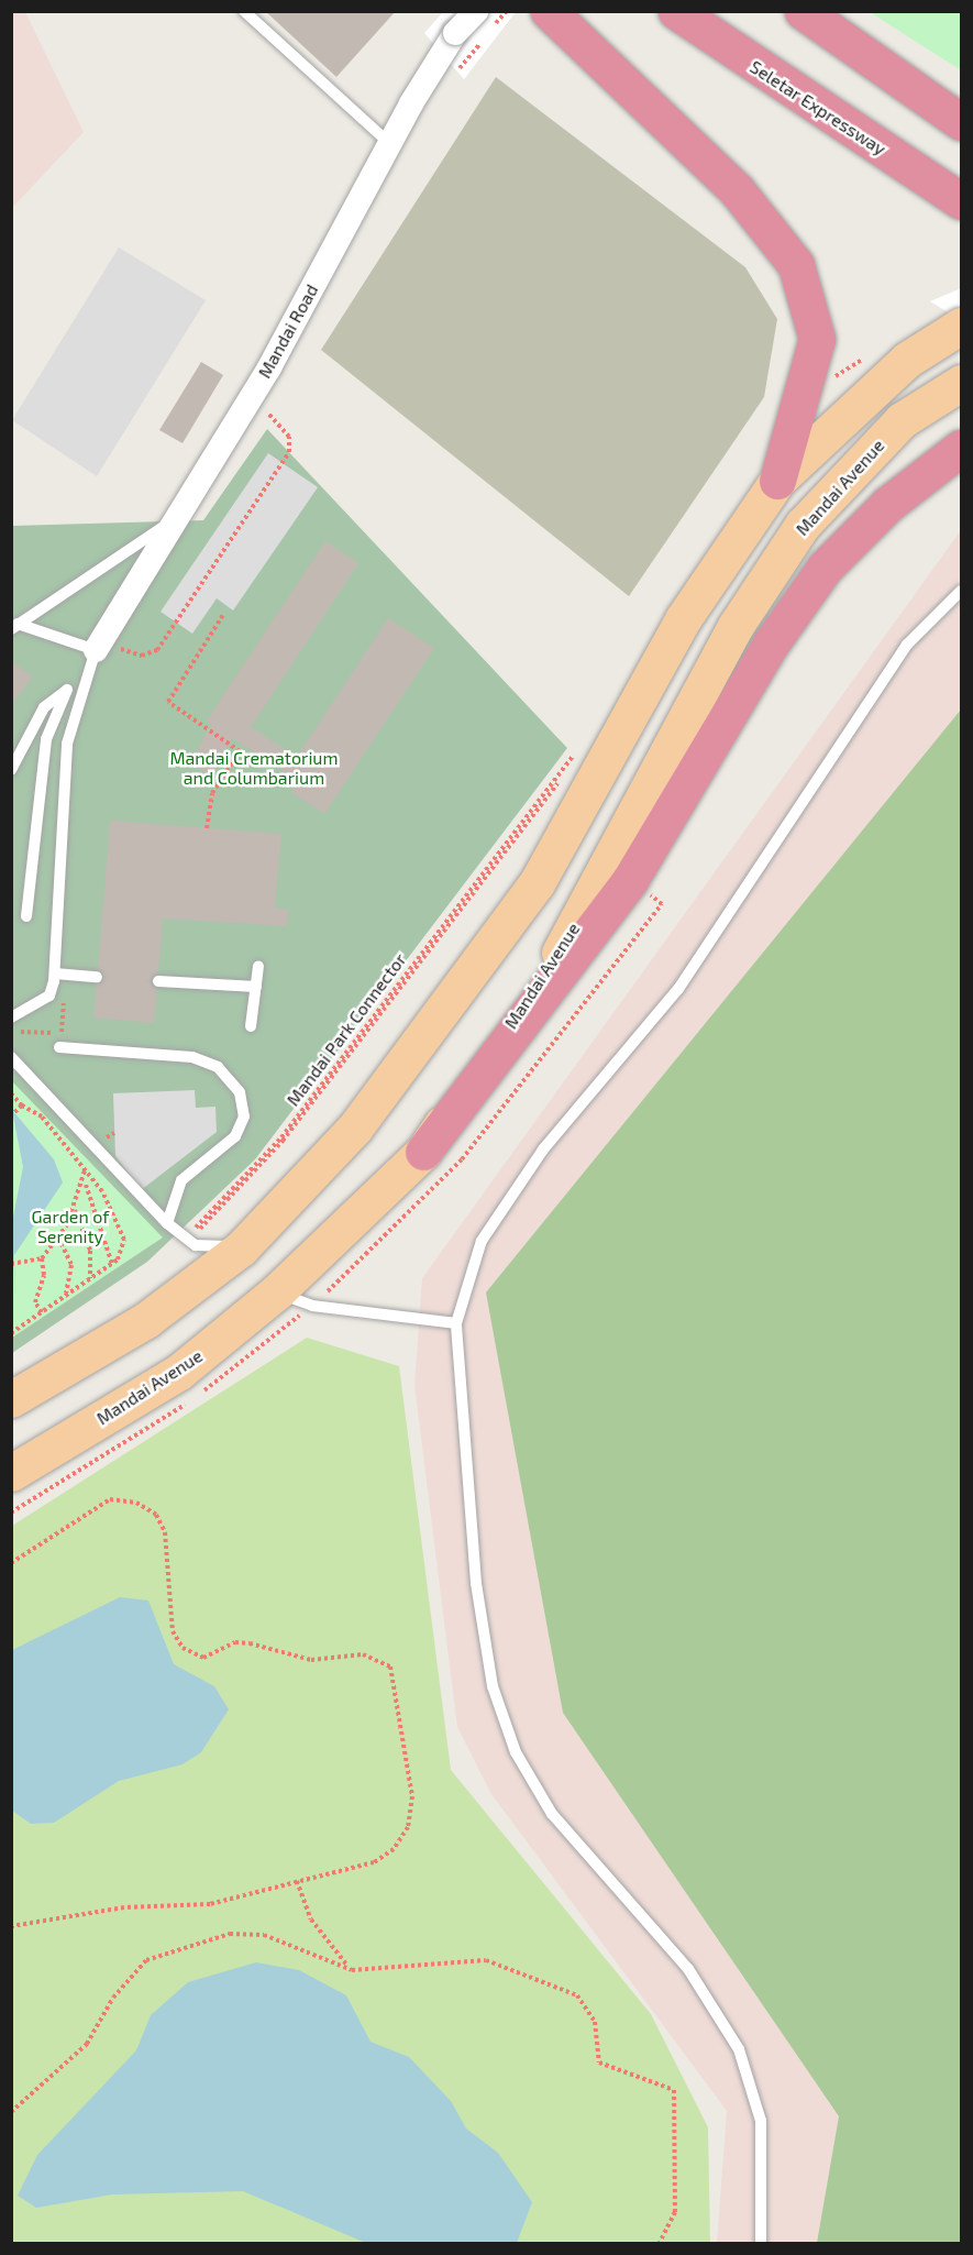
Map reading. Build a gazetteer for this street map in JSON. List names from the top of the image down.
{
  "streets": {
    "highway": ["Seletar Expressway"],
    "main road": ["Mandai Avenue"],
    "street": ["Mandai Road"],
    "path": ["Mandai Park Connector"]
  },
  "parks": ["Mandai Crematorium and Columbarium", "Garden of Serenity"]
}
